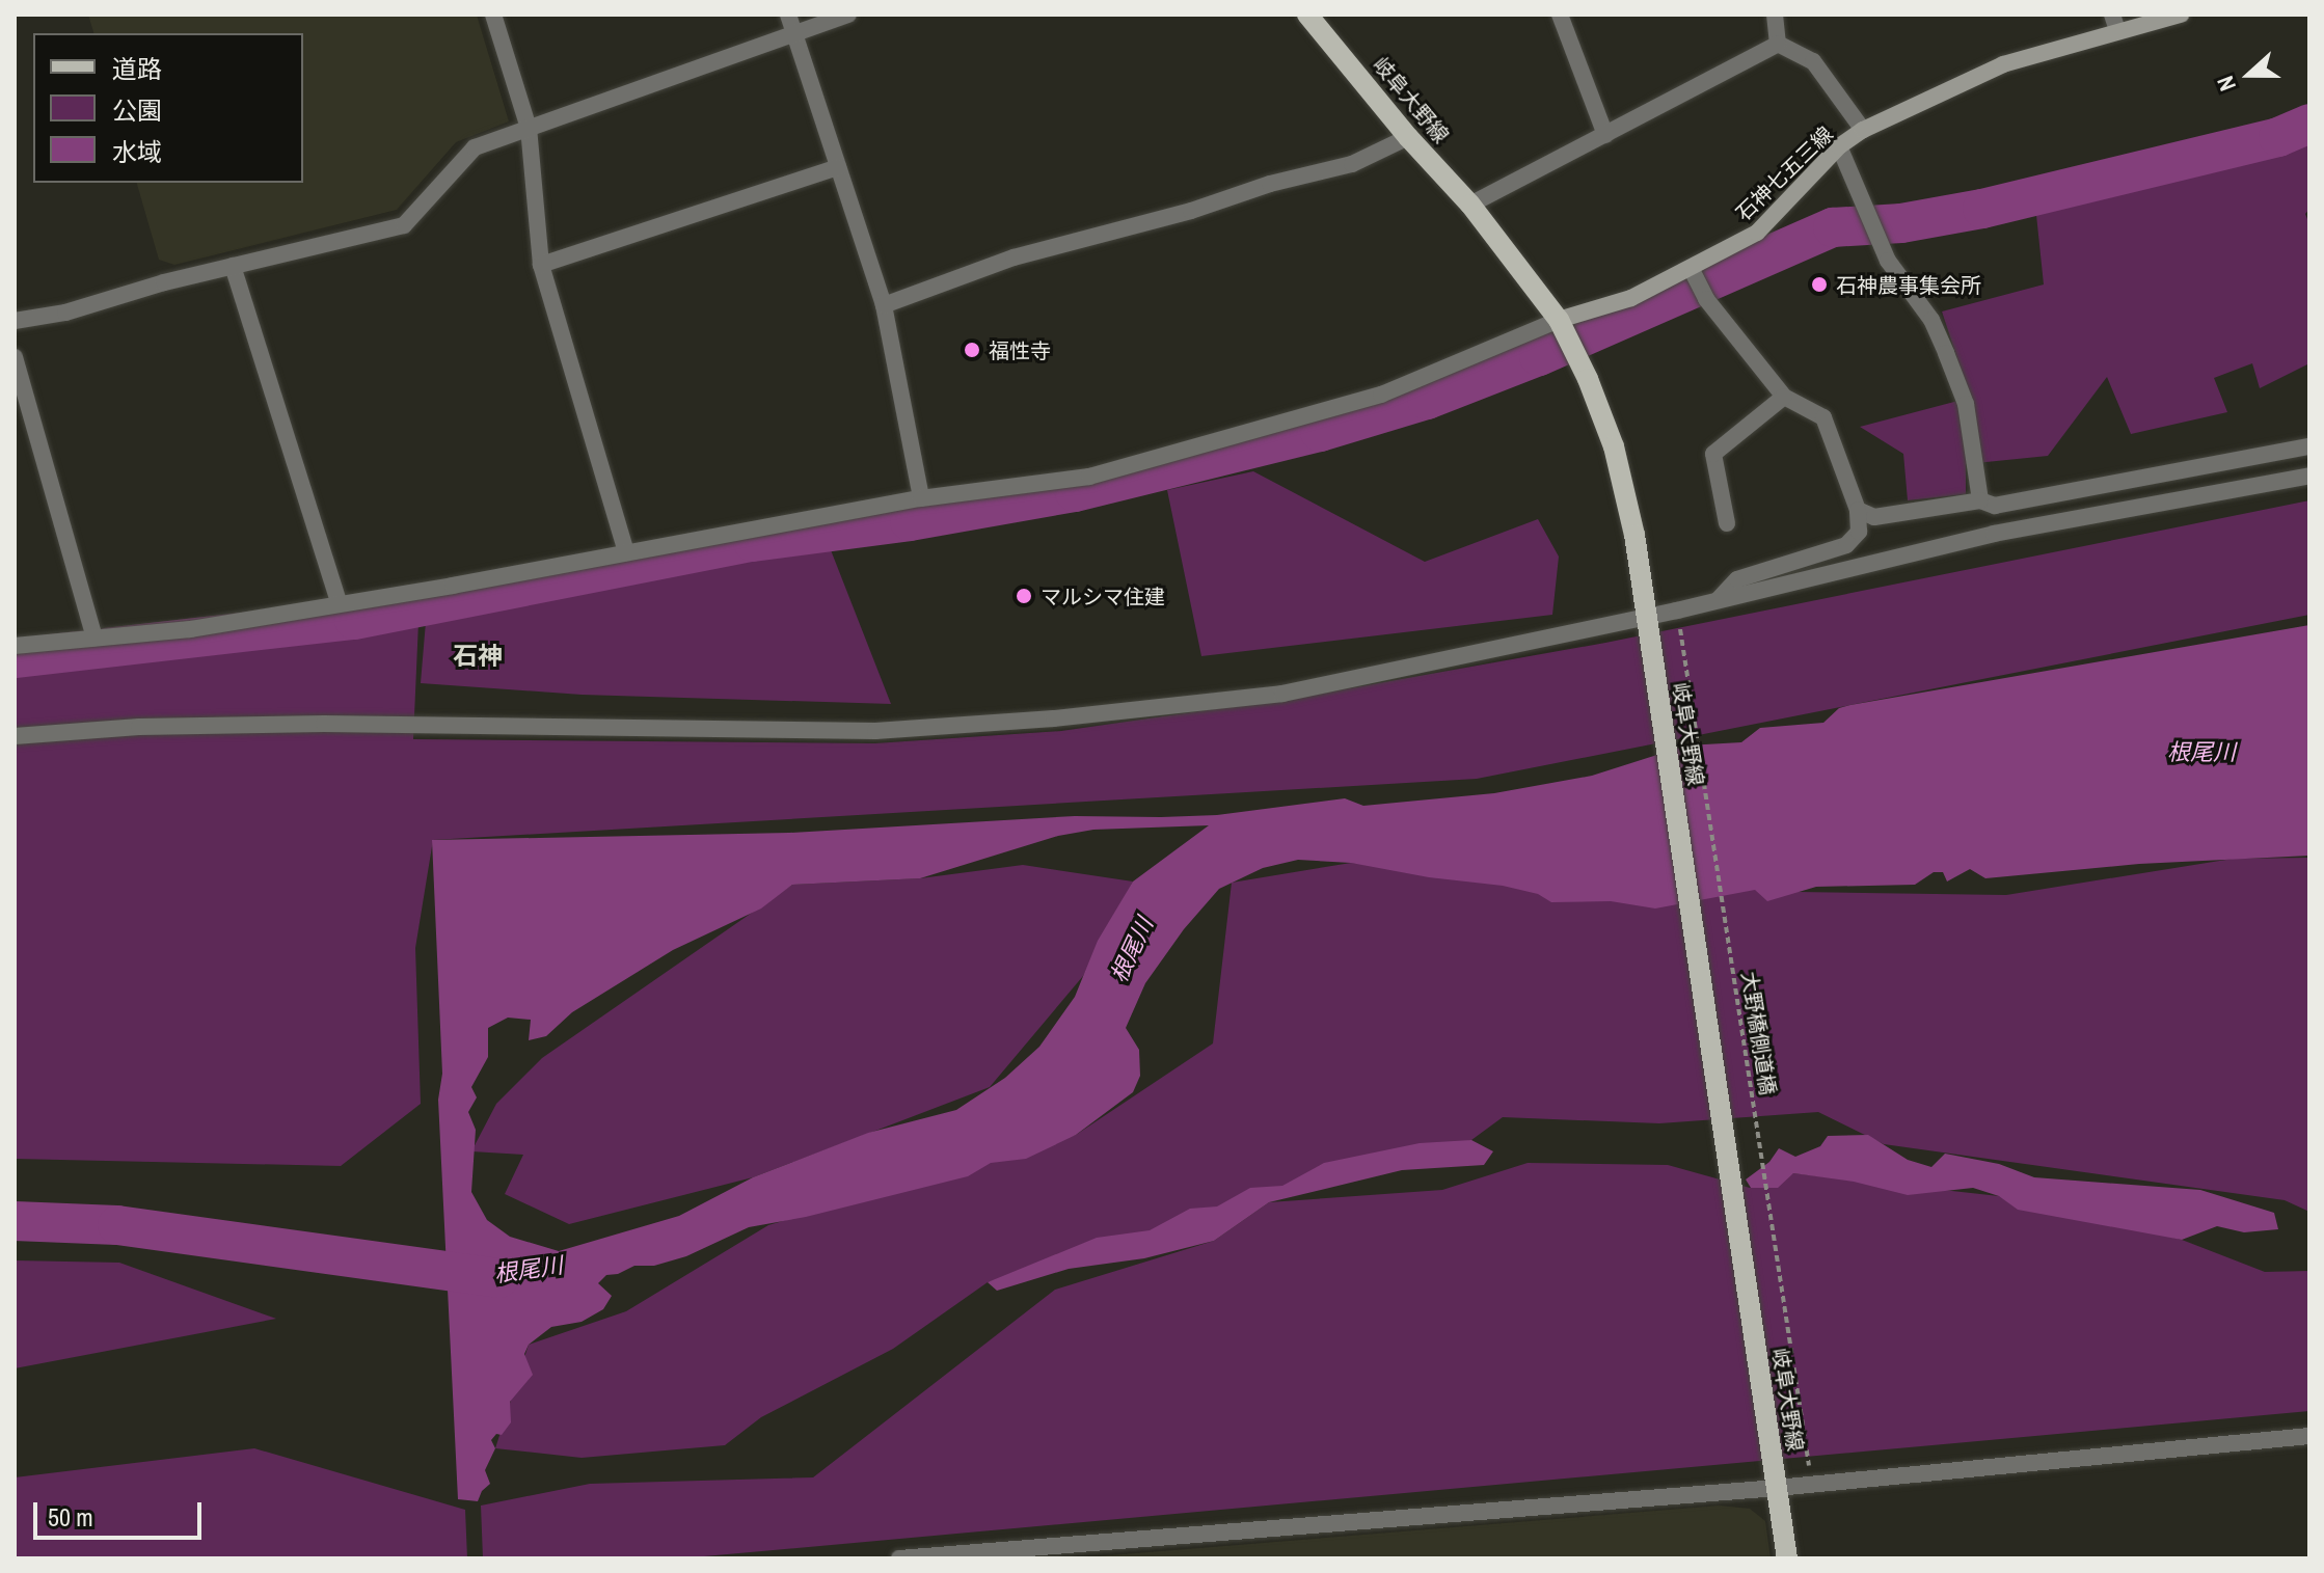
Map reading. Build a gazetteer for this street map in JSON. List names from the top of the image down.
{
  "streets": {
    "main road": ["岐阜大野線", "石神七五三線"],
    "path": ["大野橋側道橋"]
  },
  "crossings": [
    ["岐阜大野線", "石神七五三線"]
  ],
  "districts": ["石神"],
  "water": ["根尾川"],
  "places": ["石神農事集会所", "福性寺", "マルシマ住建"],
  "legend": ["道路", "公園", "水域"],
  "scale_bar": "50 m",
  "north": "left"
}
